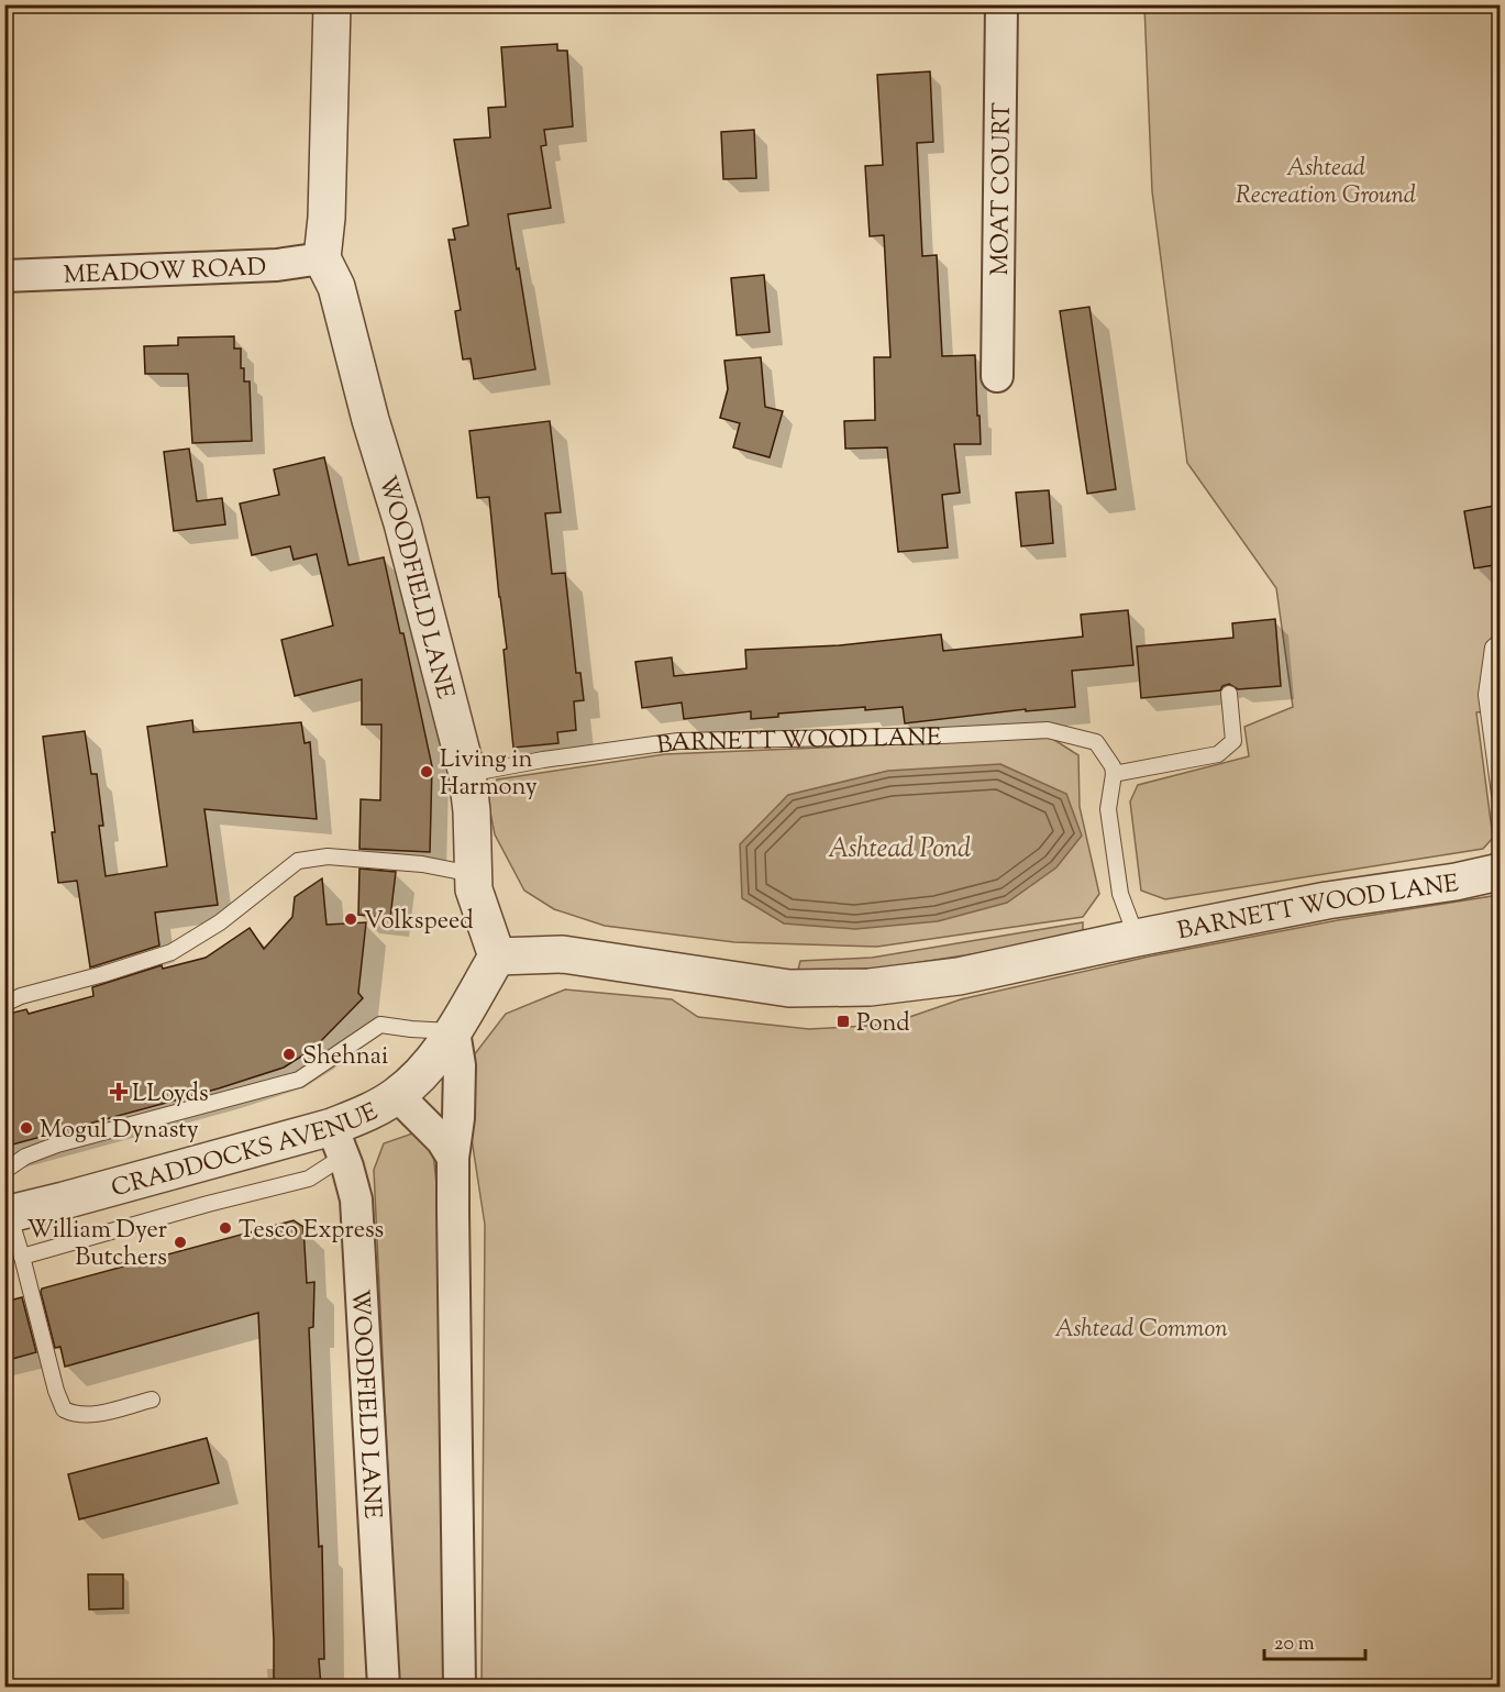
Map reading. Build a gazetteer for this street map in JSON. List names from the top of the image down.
{
  "streets": {
    "street": [
      "MOAT COURT",
      "MEADOW ROAD",
      "WOODFIELD LANE",
      "BARNETT WOOD LANE",
      "CRADDOCKS AVENUE"
    ]
  },
  "crossings": [
    ["MEADOW ROAD", "WOODFIELD LANE"],
    ["WOODFIELD LANE", "BARNETT WOOD LANE"],
    ["WOODFIELD LANE", "CRADDOCKS AVENUE"]
  ],
  "water": ["Ashtead Pond"],
  "parks": ["Ashtead Recreation Ground", "Ashtead Common"],
  "places": {
    "other": [
      "Living in Harmony",
      "Volkspeed",
      "Shehnai",
      "Mogul Dynasty",
      "Tesco Express",
      "William Dyer Butchers"
    ],
    "transit": ["Pond"],
    "health": ["LLoyds"]
  },
  "scale_bar": "20 m"
}
